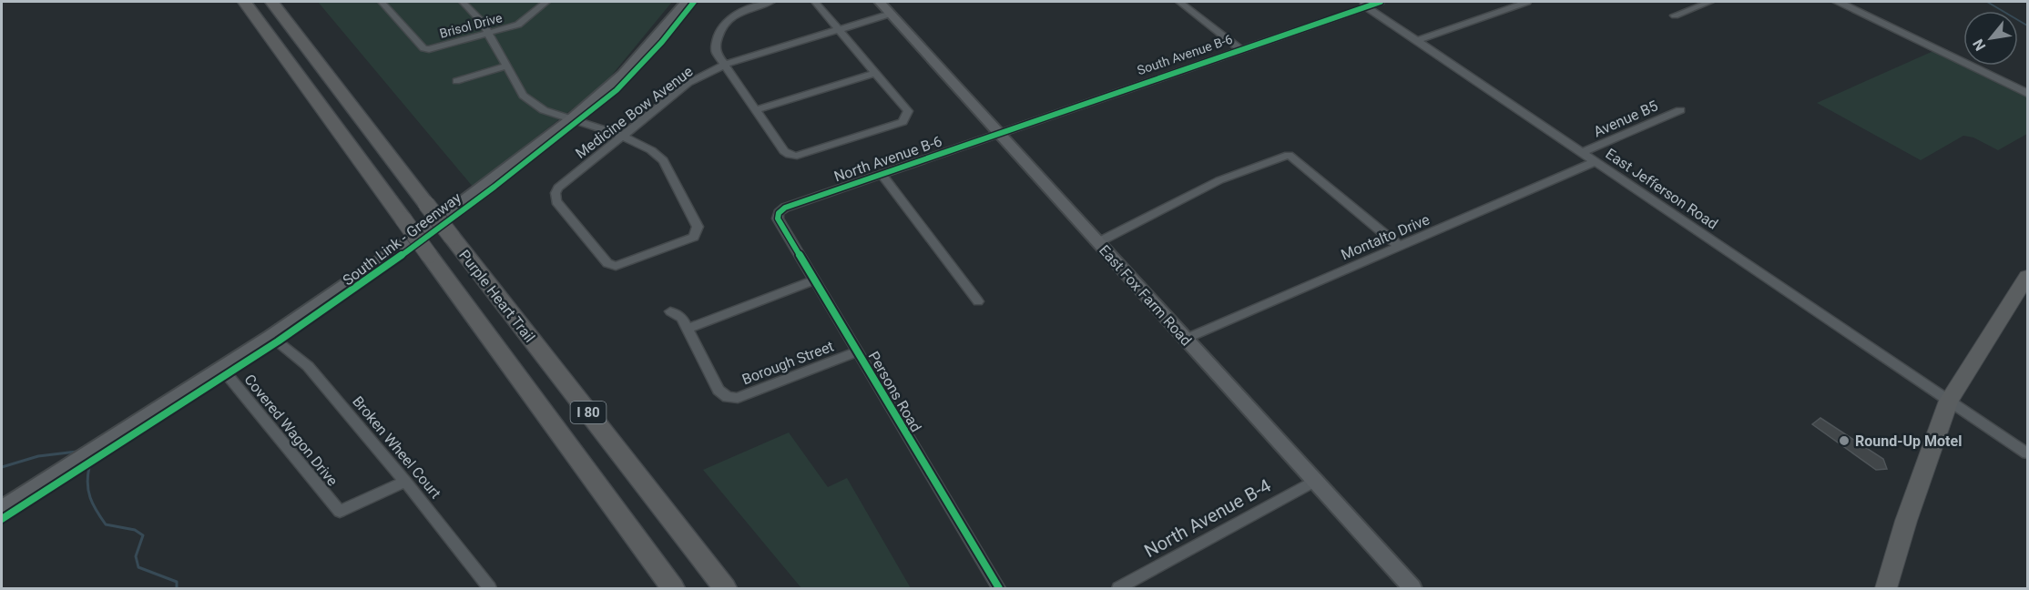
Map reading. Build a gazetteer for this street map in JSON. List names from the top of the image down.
{
  "streets": {
    "highway": ["Purple Heart Trail", "I 80"],
    "main road": ["East Fox Farm Road"],
    "street": [
      "Brisol Drive",
      "South Avenue B-6",
      "Medicine Bow Avenue",
      "Avenue B5",
      "North Avenue B-6",
      "East Jefferson Road",
      "Montalto Drive",
      "Borough Street",
      "Persons Road",
      "Covered Wagon Drive",
      "Broken Wheel Court",
      "North Avenue B-4"
    ],
    "cycle path": ["South Link - Greenway"]
  },
  "crossings": [
    ["South Avenue B-6", "North Avenue B-6"],
    ["South Avenue B-6", "East Jefferson Road"],
    ["South Avenue B-6", "East Fox Farm Road"],
    ["Medicine Bow Avenue", "East Fox Farm Road"],
    ["Avenue B5", "East Jefferson Road"],
    ["North Avenue B-6", "East Fox Farm Road"],
    ["North Avenue B-6", "Persons Road"],
    ["East Jefferson Road", "Montalto Drive"],
    ["Montalto Drive", "East Fox Farm Road"],
    ["East Fox Farm Road", "North Avenue B-4"],
    ["Borough Street", "Persons Road"],
    ["Covered Wagon Drive", "Broken Wheel Court"]
  ],
  "places": ["Round-Up Motel"],
  "north": "bottom left"
}
